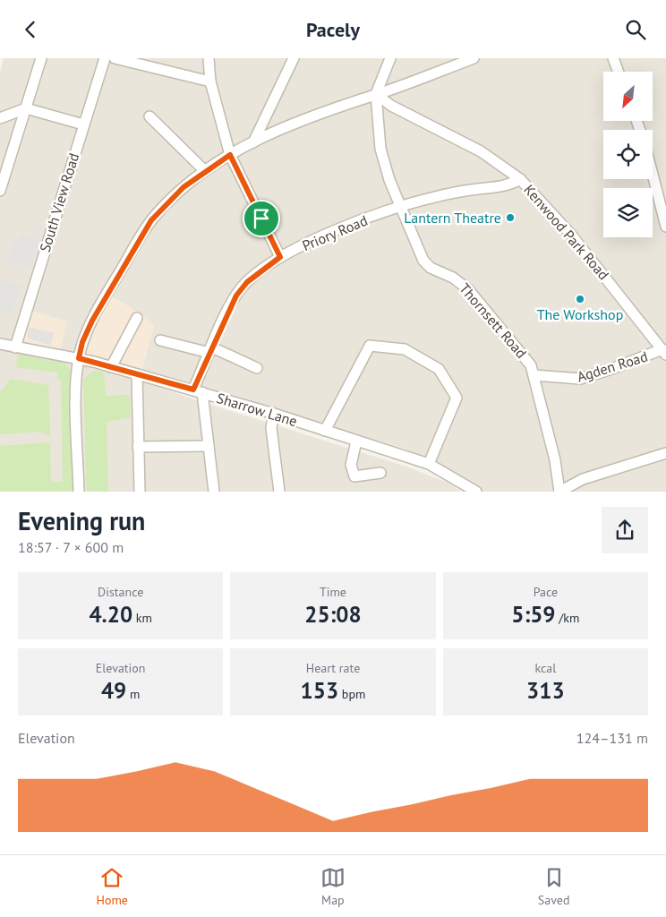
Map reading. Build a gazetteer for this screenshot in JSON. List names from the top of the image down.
{
  "streets": {
    "street": [
      "South View Road",
      "Kenwood Park Road",
      "Priory Road",
      "Thornsett Road",
      "Agden Road",
      "Sharrow Lane"
    ]
  },
  "crossings": [
    ["South View Road", "Sharrow Lane"],
    ["Kenwood Park Road", "Priory Road"],
    ["Kenwood Park Road", "Thornsett Road"],
    ["Kenwood Park Road", "Agden Road"],
    ["Priory Road", "Thornsett Road"],
    ["Priory Road", "Sharrow Lane"],
    ["Thornsett Road", "Agden Road"]
  ],
  "places": ["Lantern Theatre", "The Workshop"],
  "north": "bottom left",
  "page": {
    "header": "Pacely",
    "heading": ["Evening run", "18:57 · 7 × 600 m"],
    "stats": [
      ["Distance", "4.20 km"],
      ["Time", "25:08"],
      ["Pace", "5:59 /km"],
      ["Elevation", "49 m"],
      ["Heart rate", "153 bpm"],
      ["kcal", "313"]
    ],
    "chart": ["Elevation", "124–131 m"],
    "tabs": ["Home", "Map", "Saved"]
  }
}
